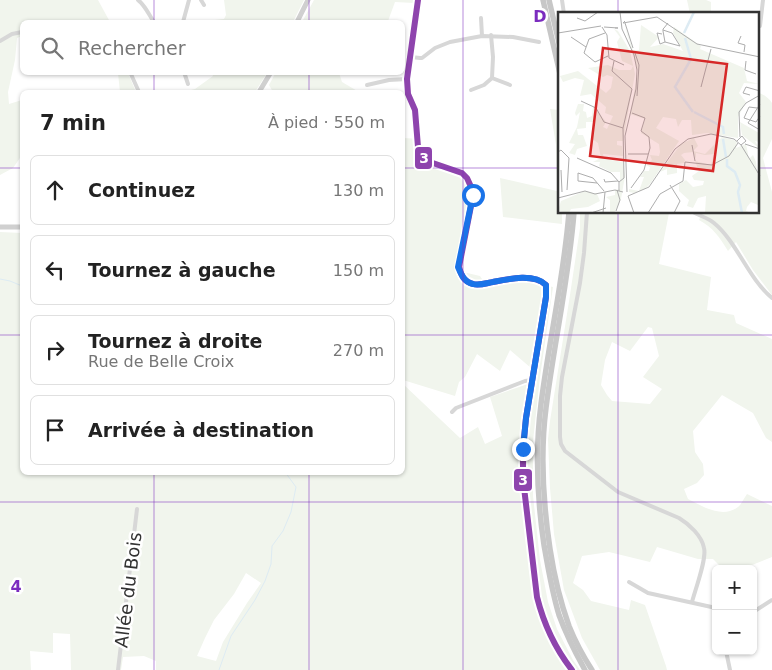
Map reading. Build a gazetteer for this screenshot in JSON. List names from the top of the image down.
{
  "streets": {
    "street": ["Allée du Bois"]
  },
  "lines": ["transit line 3"],
  "page": {
    "search": "Rechercher",
    "heading": ["7 min", "À pied · 550 m"],
    "list": [
      ["Continuez", "130 m"],
      ["Tournez à gauche", "150 m"],
      ["Tournez à droite", "Rue de Belle Croix", "270 m"],
      "Arrivée à destination"
    ],
    "map_buttons": ["+", "−"]
  },
  "grid": {
    "columns": ["D"],
    "rows": ["4"]
  }
}
